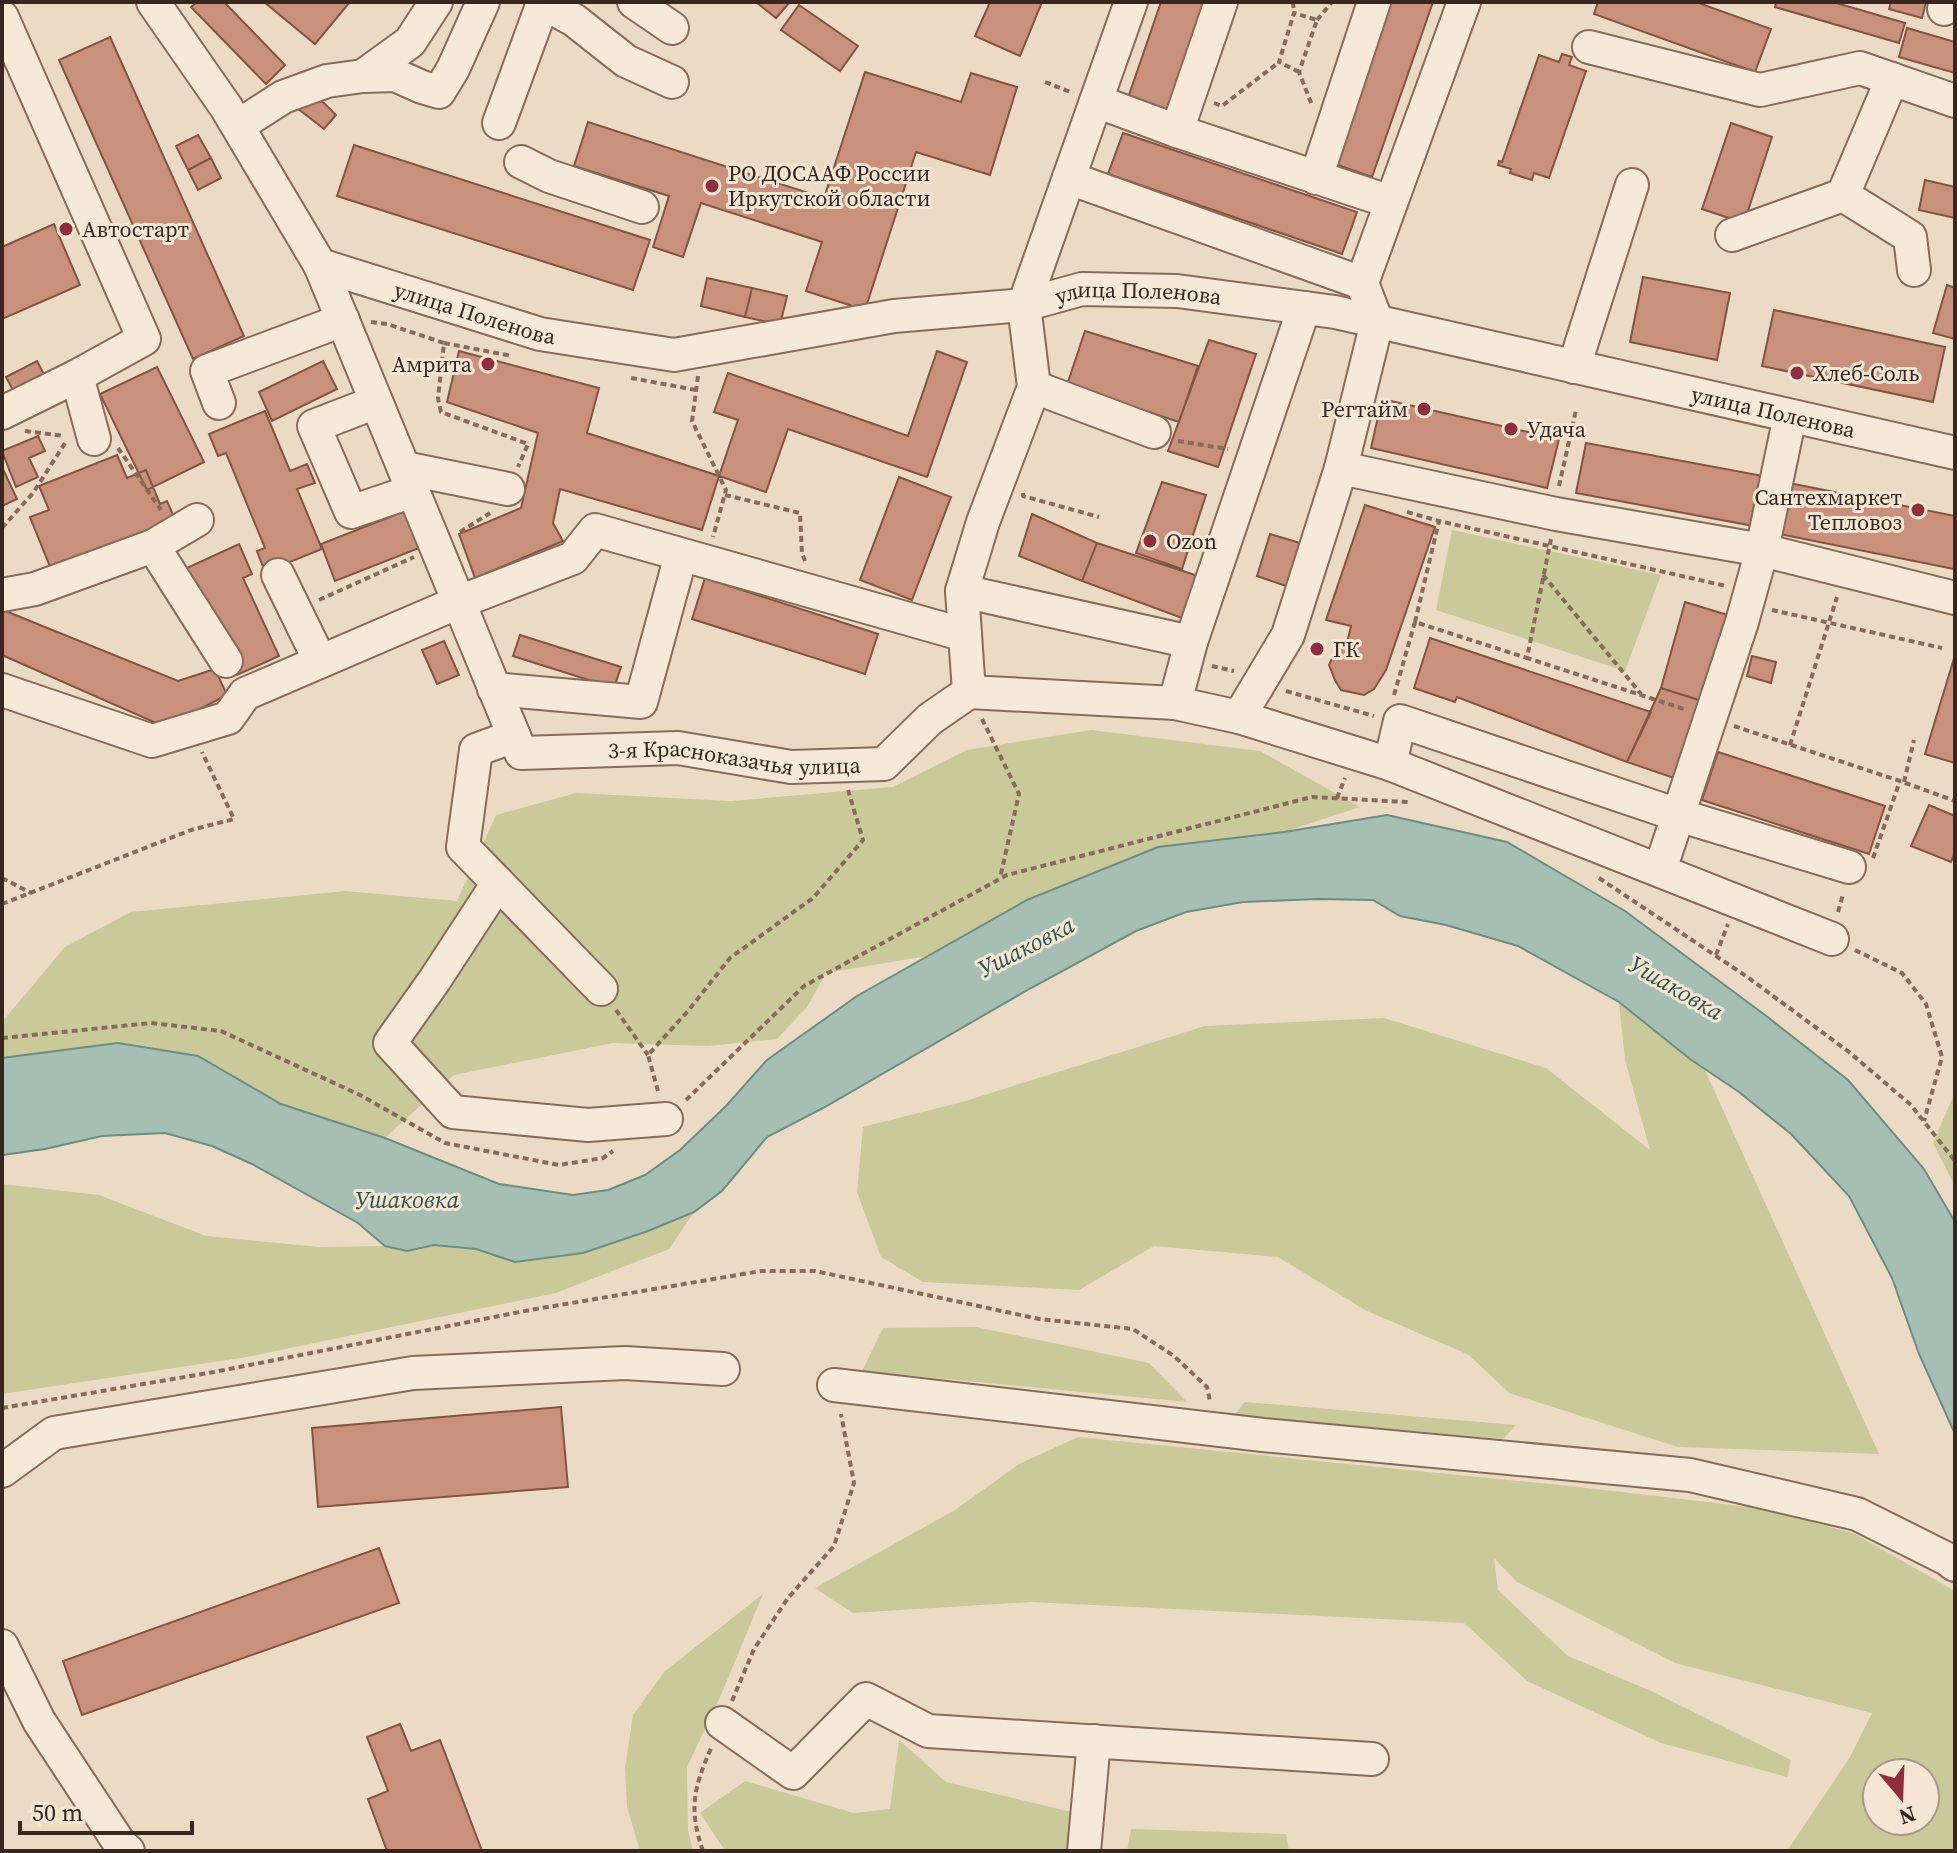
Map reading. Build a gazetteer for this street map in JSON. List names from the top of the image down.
{
  "streets": {
    "street": ["улица Поленова", "3-я Красноказачья улица"]
  },
  "water": ["Ушаковка"],
  "places": [
    "РО ДОСААФ России Иркутской области",
    "Автостарт",
    "Амрита",
    "Хлеб-Соль",
    "Регтайм",
    "Удача",
    "Сантехмаркет Тепловоз",
    "Ozon",
    "ГК"
  ],
  "scale_bar": "50 m",
  "north": "bottom"
}
